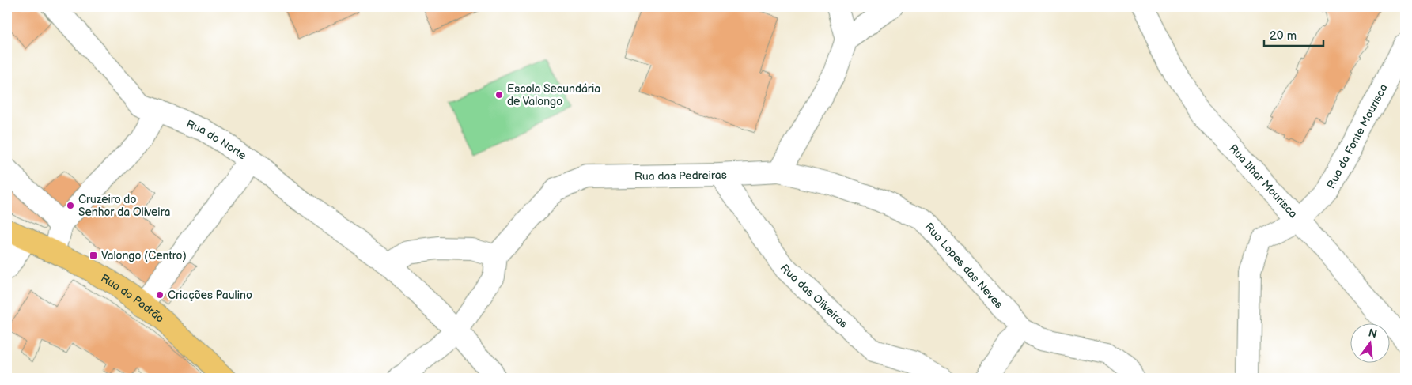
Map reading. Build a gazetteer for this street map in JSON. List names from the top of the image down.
{
  "streets": {
    "main road": ["Rua do Padrão"],
    "street": [
      "Rua da Fonte Mourisca",
      "Rua do Norte",
      "Rua das Pedreiras",
      "Rua Ilhar Mourisca",
      "Rua Lopes das Neves",
      "Rua das Oliveiras"
    ]
  },
  "crossings": [
    ["Rua da Fonte Mourisca", "Rua Ilhar Mourisca"],
    ["Rua das Pedreiras", "Rua Lopes das Neves"],
    ["Rua das Pedreiras", "Rua das Oliveiras"]
  ],
  "places": {
    "other": ["Escola Secundária de Valongo", "Cruzeiro do Senhor da Oliveira", "Criações Paulino"],
    "transit": ["Valongo (Centro)"]
  },
  "scale_bar": "20 m",
  "north": "top"
}
